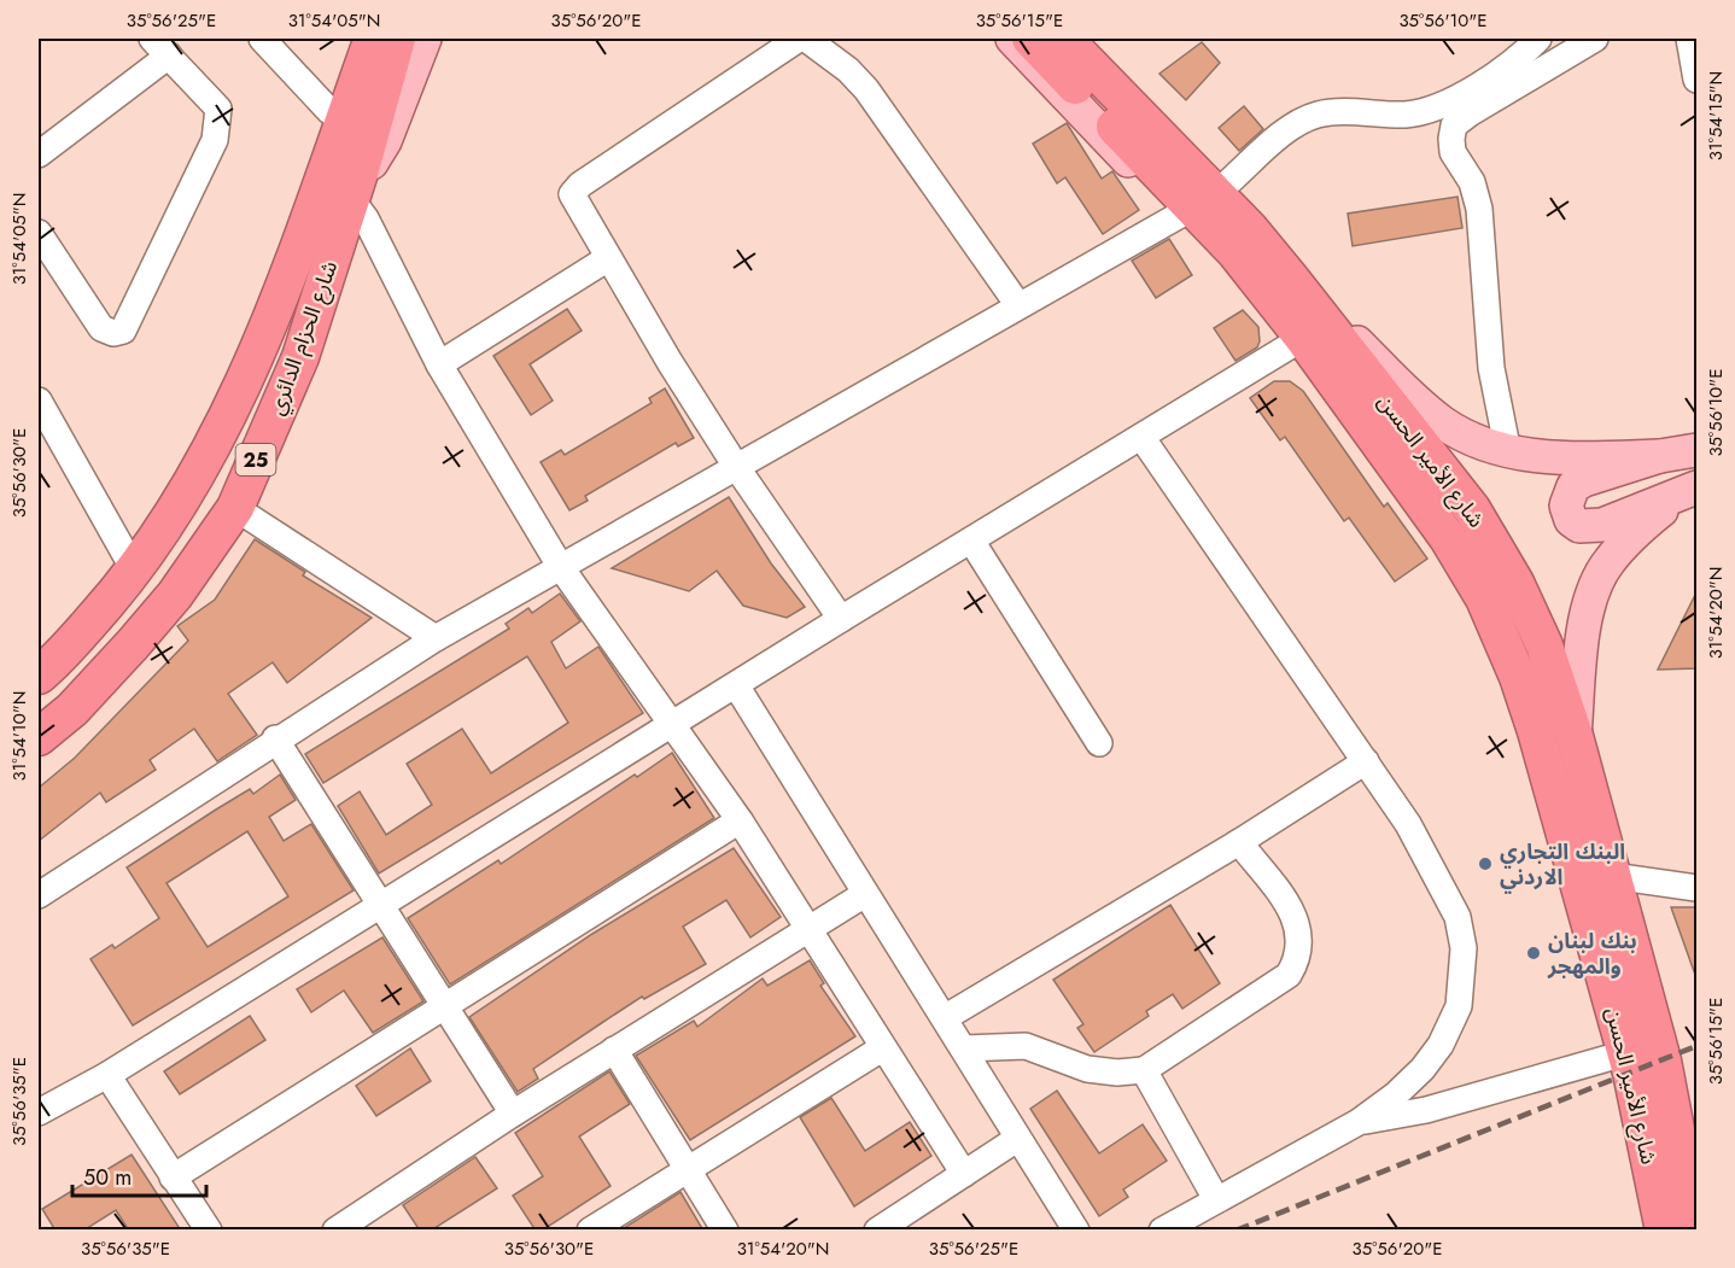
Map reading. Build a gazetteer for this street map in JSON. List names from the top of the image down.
{
  "streets": {
    "highway": ["شارع الحزام الدائري", "25", "شارع الأمير الحسن"]
  },
  "crossings": [
    ["شارع الحزام الدائري", "25"]
  ],
  "places": ["البنك التجاري الاردني", "بنك لبنان والمهجر"],
  "scale_bar": "50 m",
  "coordinates": [
    "35°56'25\"E",
    "31°54'05\"N",
    "35°56'20\"E",
    "35°56'15\"E",
    "35°56'10\"E",
    "31°54'15\"N",
    "35°56'30\"E",
    "31°54'20\"N",
    "31°54'10\"N",
    "35°56'35\"E"
  ]
}
